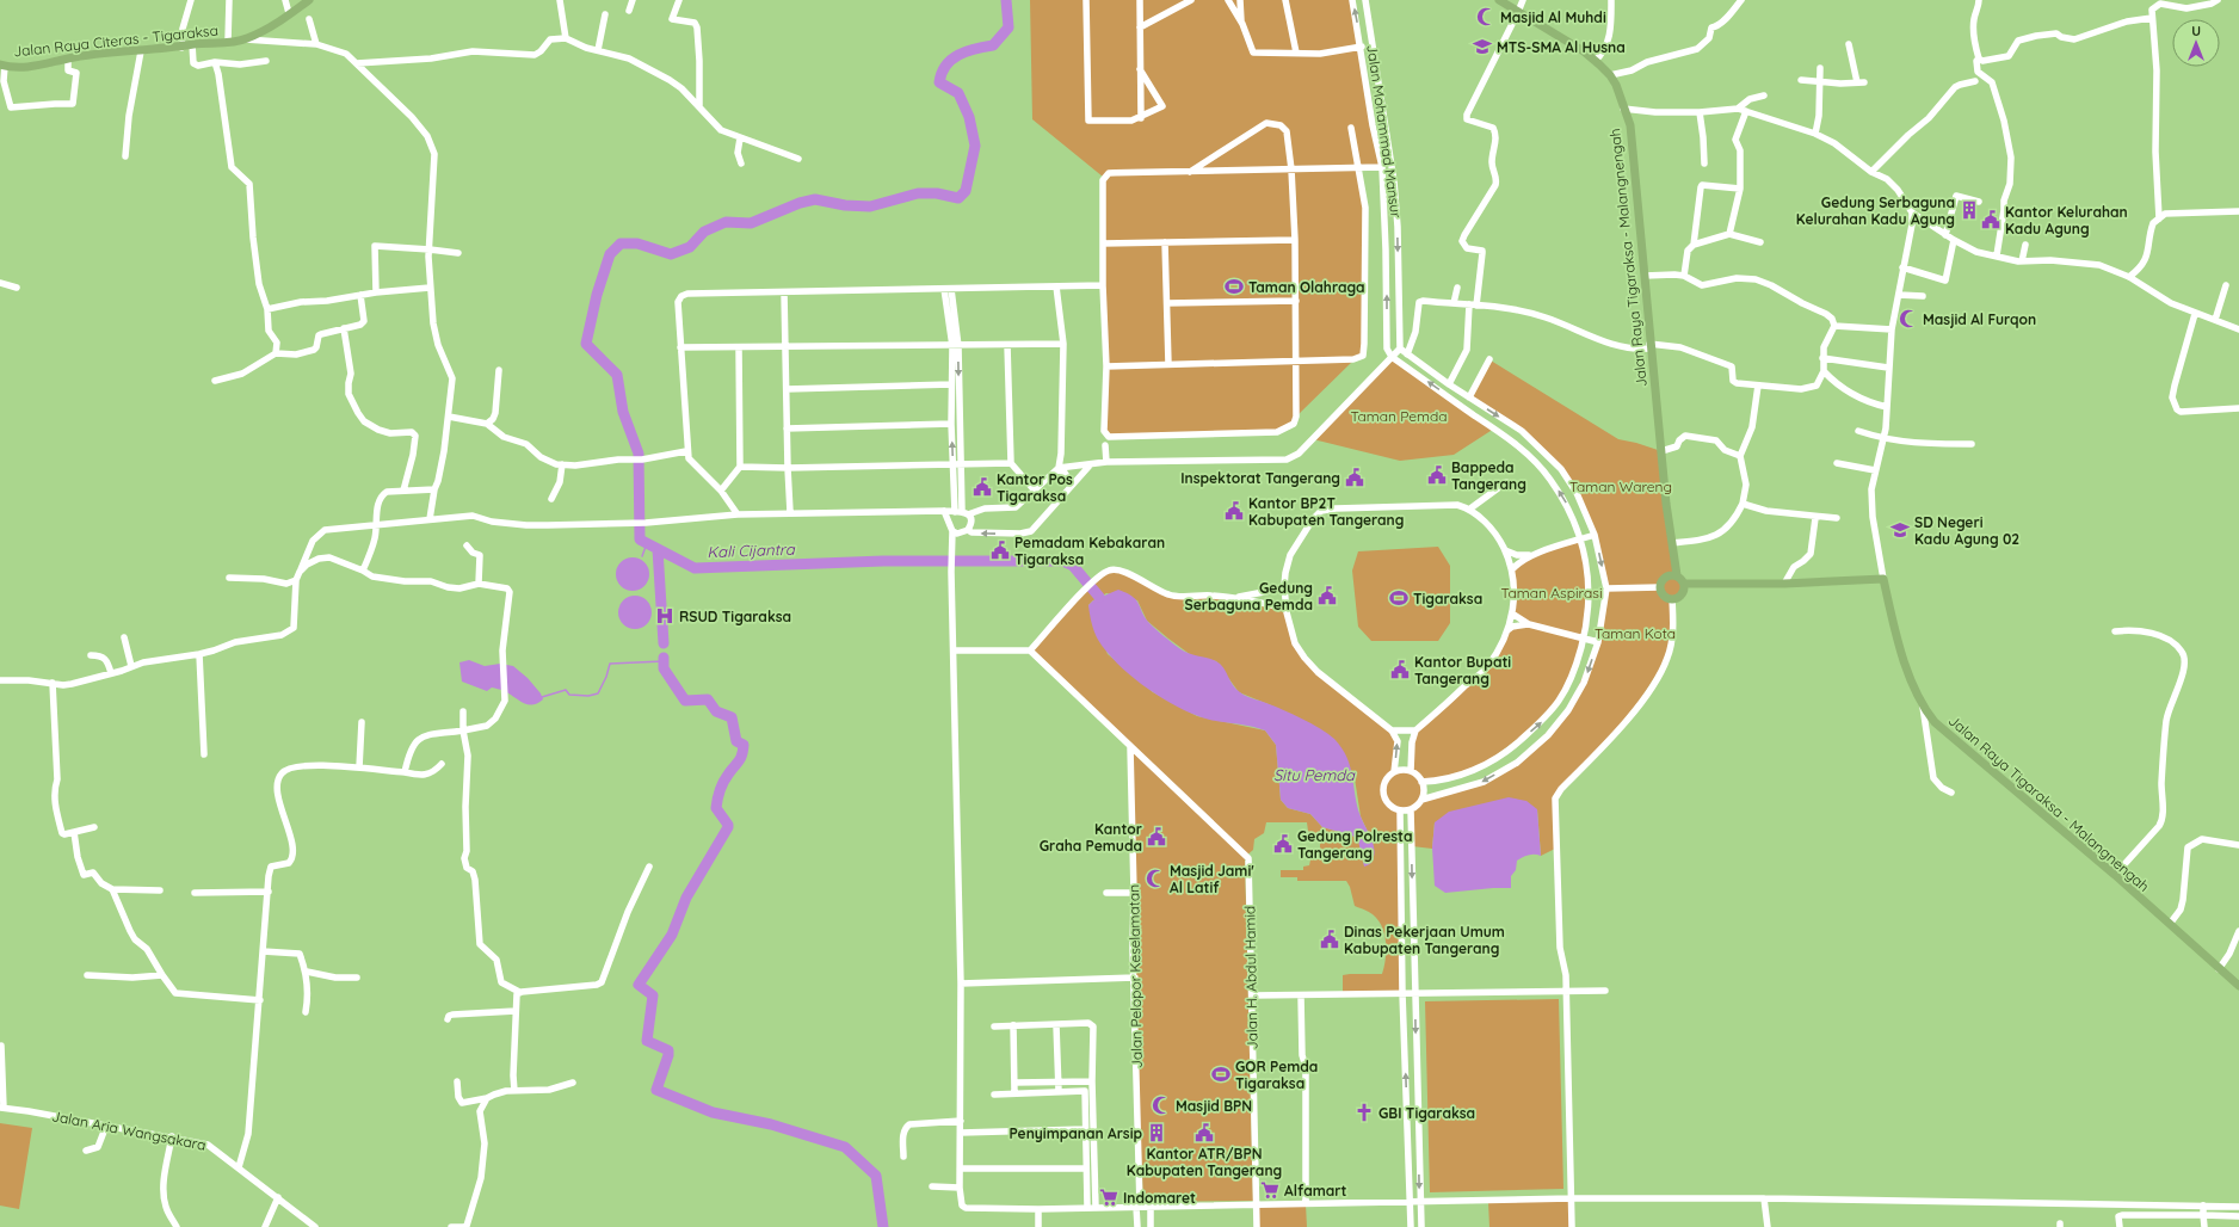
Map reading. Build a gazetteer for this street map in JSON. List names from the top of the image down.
{
  "streets": {
    "main road": ["Jalan Raya Citeras - Tigaraksa", "Jalan Raya Tigaraksa - Malangnengah"],
    "street": [
      "Jalan Mohammad Mansur",
      "Jalan Pelopor Keselamatan",
      "Jalan H. Abdul Hamid",
      "Jalan Aria Wangsakara"
    ]
  },
  "crossings": [
    ["Jalan Pelopor Keselamatan", "Jalan H. Abdul Hamid"]
  ],
  "water": ["Kali Cijantra", "Situ Pemda"],
  "parks": [
    "Taman Pemda",
    "Taman Wareng",
    "Taman Aspirasi",
    "Taman Kota"
  ],
  "places": {
    "mosque": [
      "Masjid Al Muhdi",
      "Masjid Al Furqon",
      "Masjid Jami' Al Latif",
      "Masjid BPN"
    ],
    "school or university": ["MTS-SMA Al Husna", "SD Negeri Kadu Agung 02"],
    "building": ["Gedung Serbaguna Kelurahan Kadu Agung", "Penyimpanan Arsip"],
    "public building": [
      "Kantor Kelurahan Kadu Agung",
      "Bappeda Tangerang",
      "Inspektorat Tangerang",
      "Kantor Pos Tigaraksa",
      "Kantor BP2T Kabupaten Tangerang",
      "Pemadam Kebakaran Tigaraksa",
      "Gedung Serbaguna Pemda",
      "Kantor Bupati Tangerang",
      "Kantor Graha Pemuda",
      "Gedung Polresta Tangerang",
      "Dinas Pekerjaan Umum Kabupaten Tangerang",
      "Kantor ATR/BPN Kabupaten Tangerang"
    ],
    "sports": ["Taman Olahraga", "Tigaraksa", "GOR Pemda Tigaraksa"],
    "hospital": ["RSUD Tigaraksa"],
    "church": ["GBI Tigaraksa"],
    "supermarket": ["Alfamart", "Indomaret"]
  },
  "north": "top"
}
